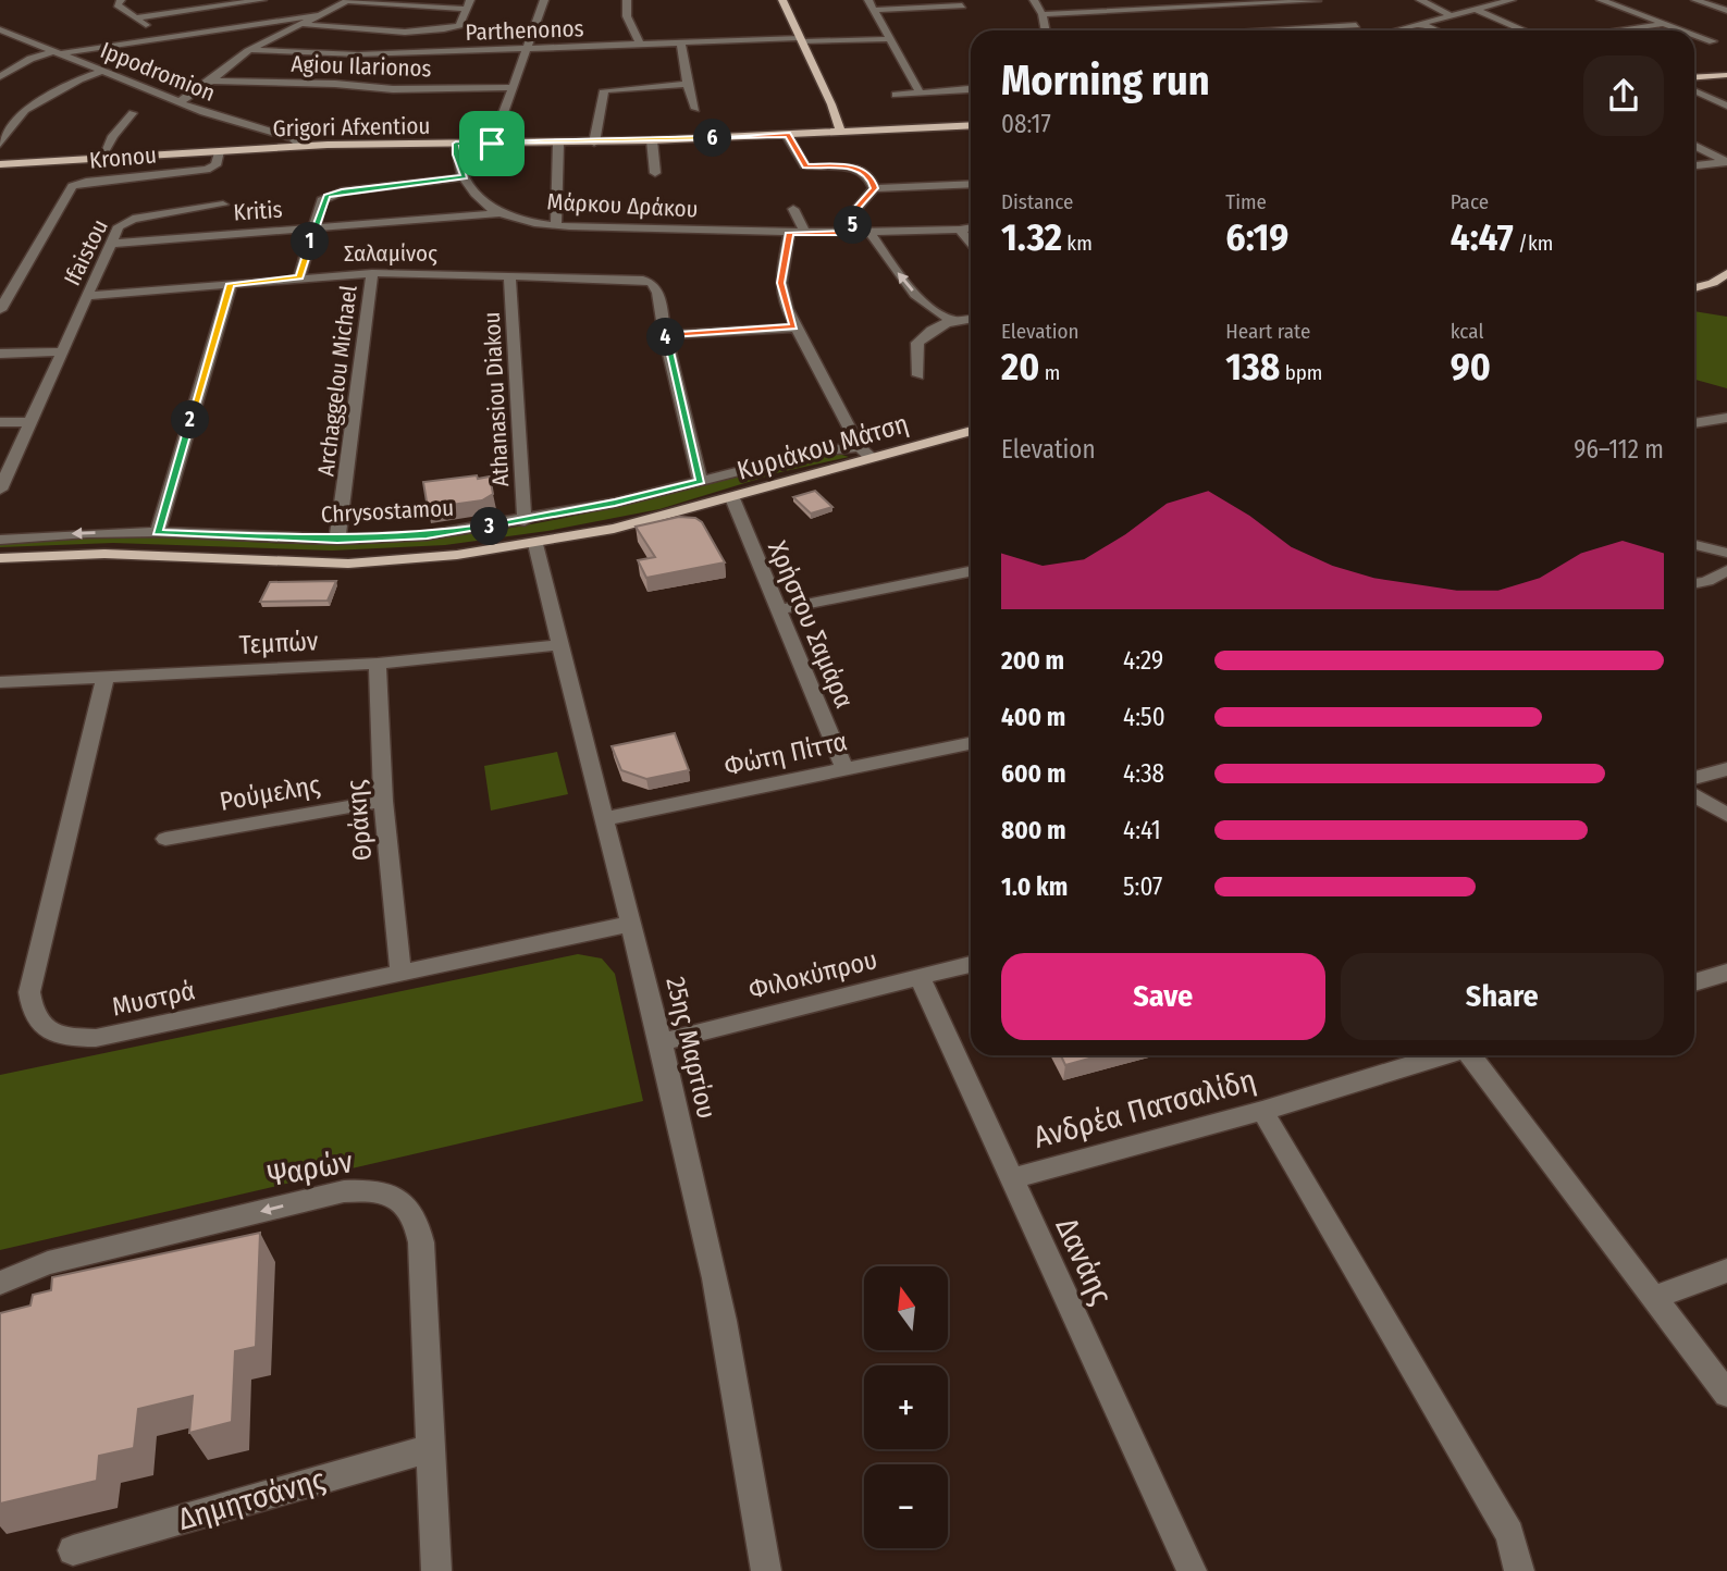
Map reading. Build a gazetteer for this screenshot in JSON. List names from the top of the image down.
{
  "streets": {
    "main road": ["Grigori Afxentiou", "Κυριάκου Μάτση"],
    "street": [
      "Parthenonos",
      "Agiou Ilarionos",
      "Ippodromion",
      "Kronou",
      "Μάρκου Δράκου",
      "Kritis",
      "Ifaistou",
      "Σαλαμίνος",
      "Archaggelou Michael",
      "Athanasiou Diakou",
      "Chrysostamou",
      "Χρήστου Σαμάρα",
      "Τεμπών",
      "Φώτη Πίττα",
      "Ρούμελης",
      "Θράκης",
      "Φιλοκύπρου",
      "Μυστρά",
      "25ης Μαρτίου",
      "Ανδρέα Πατσαλίδη",
      "Ψαρών",
      "Δανάης",
      "Δημητσάνης"
    ]
  },
  "crossings": [
    ["Ippodromion", "Grigori Afxentiou"],
    ["Grigori Afxentiou", "Kronou"],
    ["Grigori Afxentiou", "Μάρκου Δράκου"],
    ["Μάρκου Δράκου", "Kritis"],
    ["Kritis", "Ifaistou"],
    ["Ifaistou", "Σαλαμίνος"],
    ["Σαλαμίνος", "Archaggelou Michael"],
    ["Σαλαμίνος", "Athanasiou Diakou"],
    ["Archaggelou Michael", "Chrysostamou"],
    ["Athanasiou Diakou", "Chrysostamou"],
    ["Κυριάκου Μάτση", "Χρήστου Σαμάρα"],
    ["Κυριάκου Μάτση", "25ης Μαρτίου"],
    ["Χρήστου Σαμάρα", "Φώτη Πίττα"],
    ["Τεμπών", "Θράκης"],
    ["Τεμπών", "Μυστρά"],
    ["Τεμπών", "25ης Μαρτίου"],
    ["Φώτη Πίττα", "25ης Μαρτίου"],
    ["Ρούμελης", "Θράκης"],
    ["Θράκης", "Μυστρά"],
    ["Φιλοκύπρου", "25ης Μαρτίου"],
    ["Φιλοκύπρου", "Δανάης"],
    ["Μυστρά", "25ης Μαρτίου"],
    ["Ανδρέα Πατσαλίδη", "Δανάης"],
    ["Ψαρών", "Δημητσάνης"]
  ],
  "north": "top",
  "page": {
    "heading": ["Morning run", "08:17"],
    "pins": [
      "6",
      "5",
      "1",
      "4",
      "2",
      "3"
    ],
    "stats": [
      ["Distance", "1.32 km"],
      ["Time", "6:19"],
      ["Pace", "4:47 /km"],
      ["Elevation", "20 m"],
      ["Heart rate", "138 bpm"],
      ["kcal", "90"]
    ],
    "chart": ["Elevation", "96–112 m"],
    "list": [
      {
        "name": "200 m",
        "note": "4:29"
      },
      {
        "name": "400 m",
        "note": "4:50"
      },
      {
        "name": "600 m",
        "note": "4:38"
      },
      {
        "name": "800 m",
        "note": "4:41"
      },
      {
        "name": "1.0 km",
        "note": "5:07"
      }
    ],
    "buttons": ["Save", "Share"],
    "map_buttons": ["+", "−"]
  }
}
